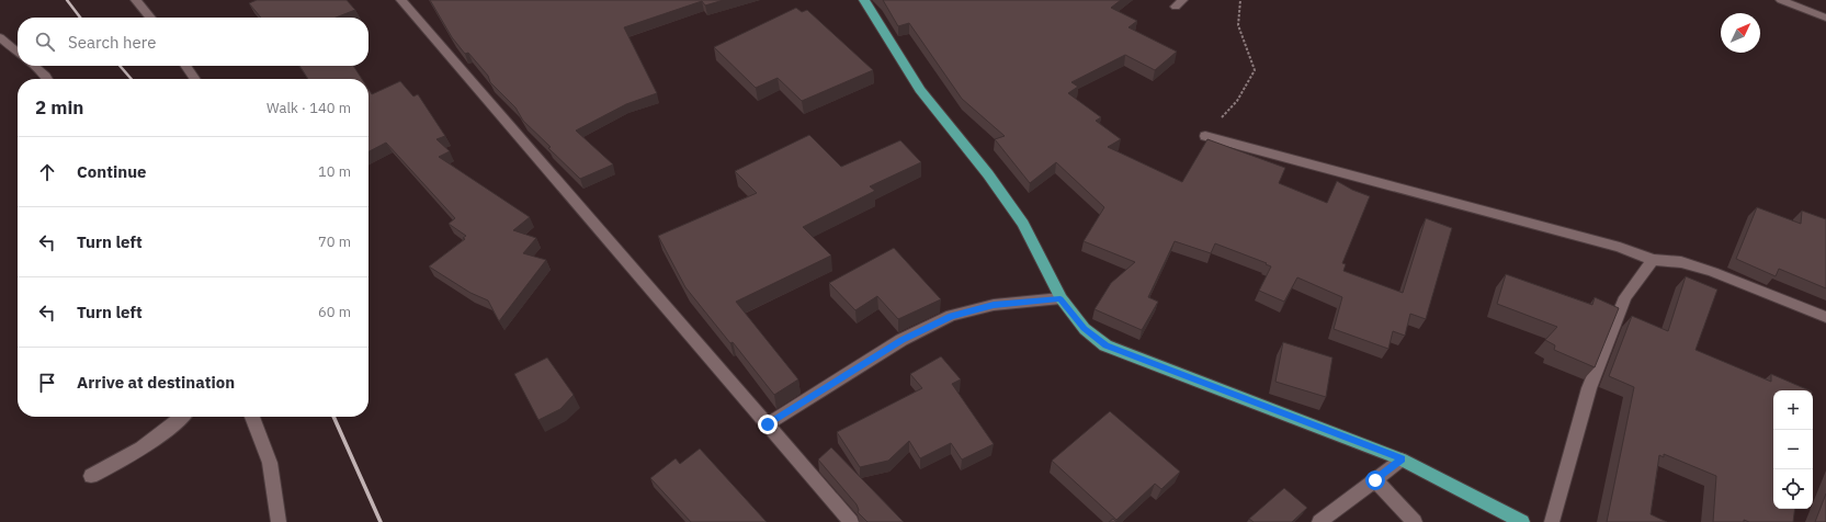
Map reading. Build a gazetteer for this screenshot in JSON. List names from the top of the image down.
{
  "north": "top right",
  "page": {
    "search": "Search here",
    "heading": ["2 min", "Walk · 140 m"],
    "list": [
      ["Continue", "10 m"],
      ["Turn left", "70 m"],
      ["Turn left", "60 m"],
      "Arrive at destination"
    ],
    "map_buttons": ["+", "−"]
  }
}
